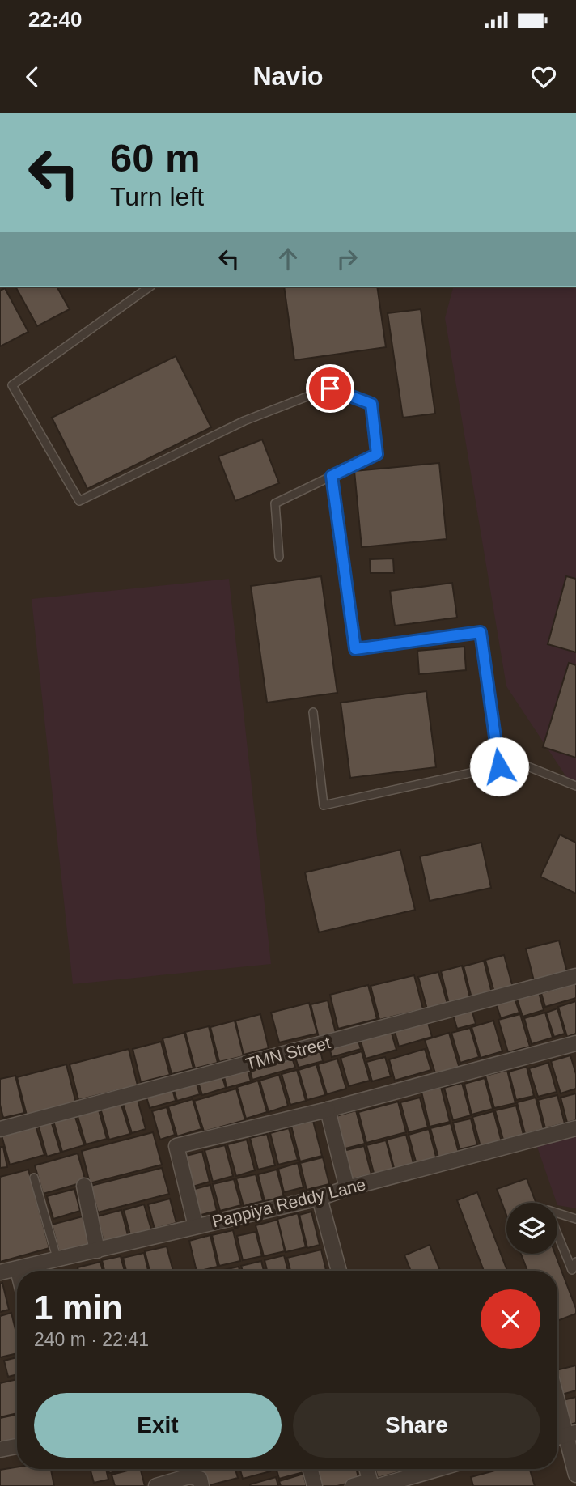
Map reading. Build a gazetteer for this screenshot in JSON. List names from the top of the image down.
{
  "streets": {
    "street": ["TMN Street", "Pappiya Reddy Lane"]
  },
  "page": {
    "status": "22:40",
    "header": "Navio",
    "turn": ["60 m", "Turn left"],
    "heading": ["1 min", "240 m · 22:41"],
    "buttons": ["Exit", "Share"]
  }
}
